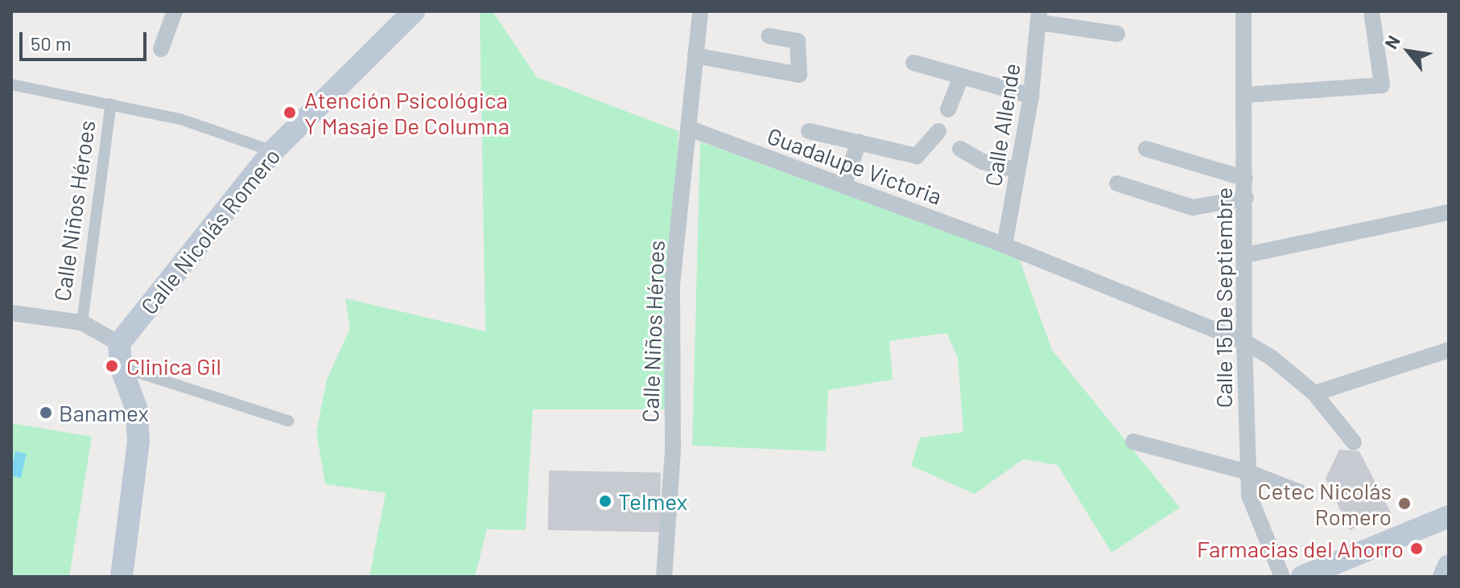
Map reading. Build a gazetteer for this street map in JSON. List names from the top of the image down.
{
  "streets": {
    "main road": ["Calle Nicolás Romero"],
    "street": [
      "Calle Allende",
      "Guadalupe Victoria",
      "Calle Niños Héroes",
      "Calle 15 De Septiembre"
    ]
  },
  "crossings": [
    ["Calle Allende", "Guadalupe Victoria"],
    ["Guadalupe Victoria", "Calle Niños Héroes"],
    ["Guadalupe Victoria", "Calle 15 De Septiembre"]
  ],
  "places": [
    "Atención Psicológica Y Masaje De Columna",
    "Clinica Gil",
    "Banamex",
    "Telmex",
    "Cetec Nicolás Romero",
    "Farmacias del Ahorro"
  ],
  "scale_bar": "50 m",
  "north": "top left"
}
